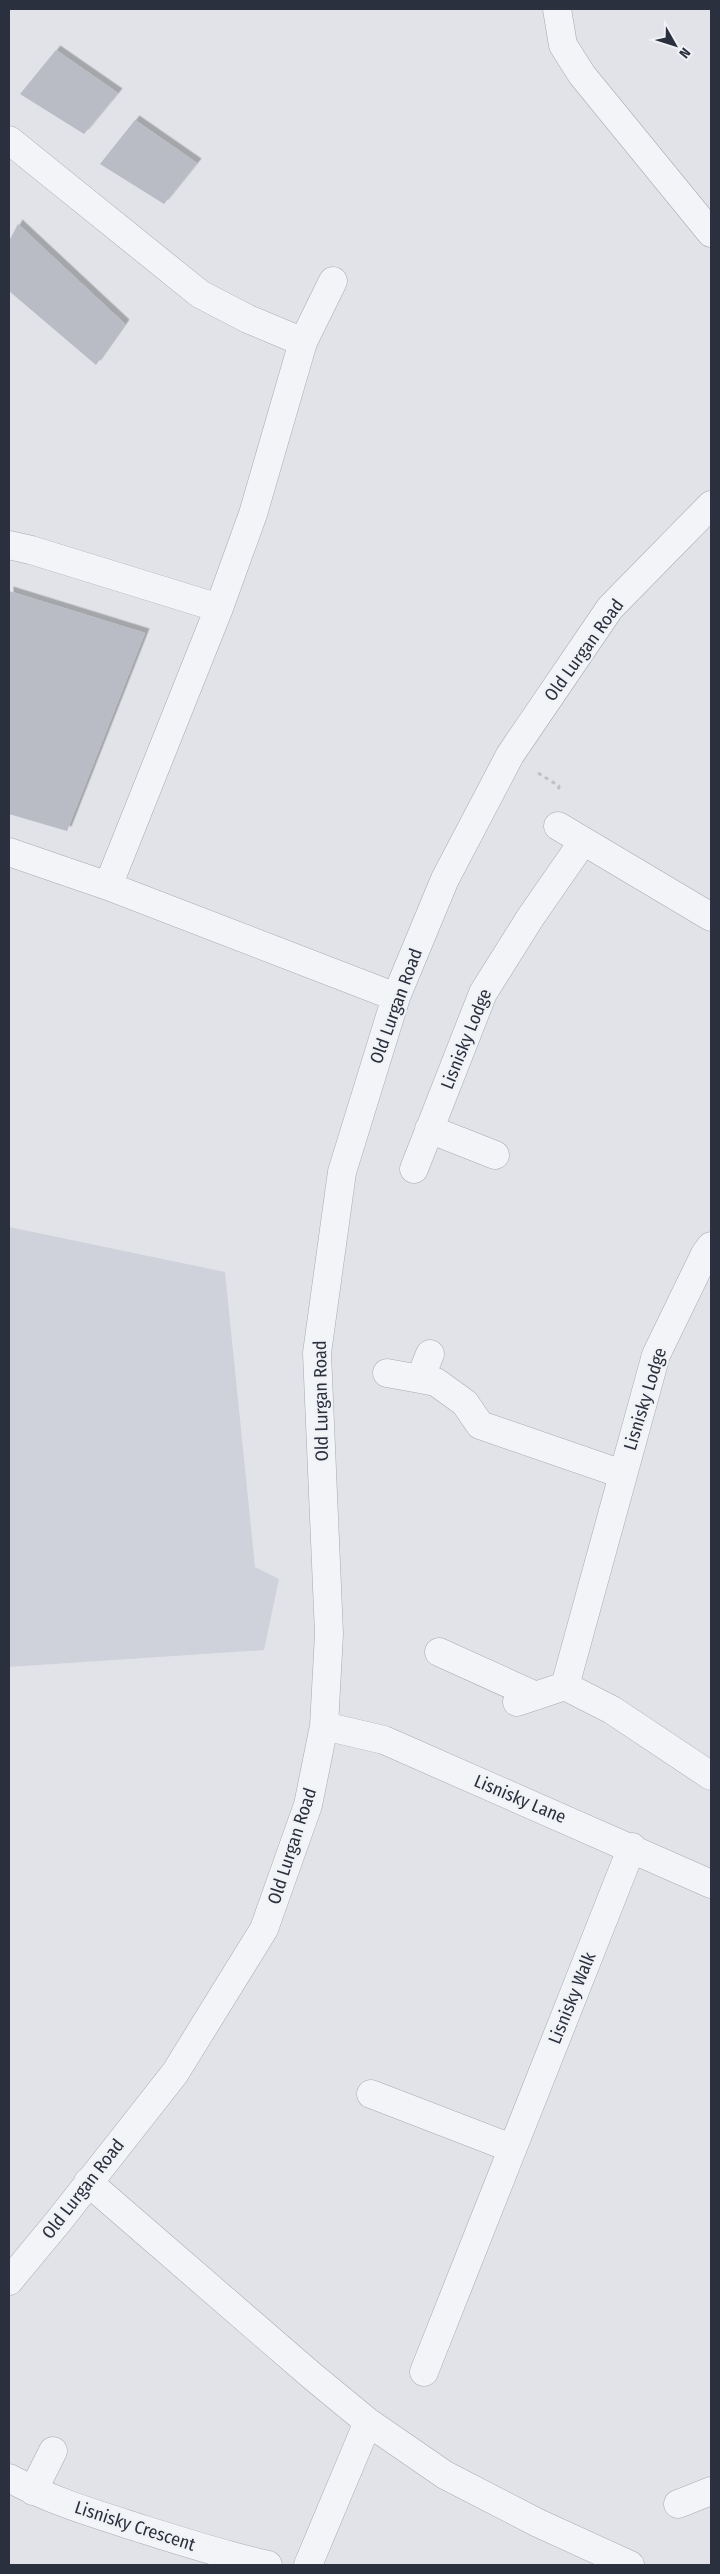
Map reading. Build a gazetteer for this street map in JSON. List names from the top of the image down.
{
  "streets": {
    "street": [
      "Old Lurgan Road",
      "Lisnisky Lodge",
      "Lisnisky Lane",
      "Lisnisky Walk",
      "Lisnisky Crescent"
    ]
  },
  "crossings": [
    ["Old Lurgan Road", "Lisnisky Lane"],
    ["Lisnisky Lane", "Lisnisky Walk"]
  ],
  "north": "bottom right"
}
